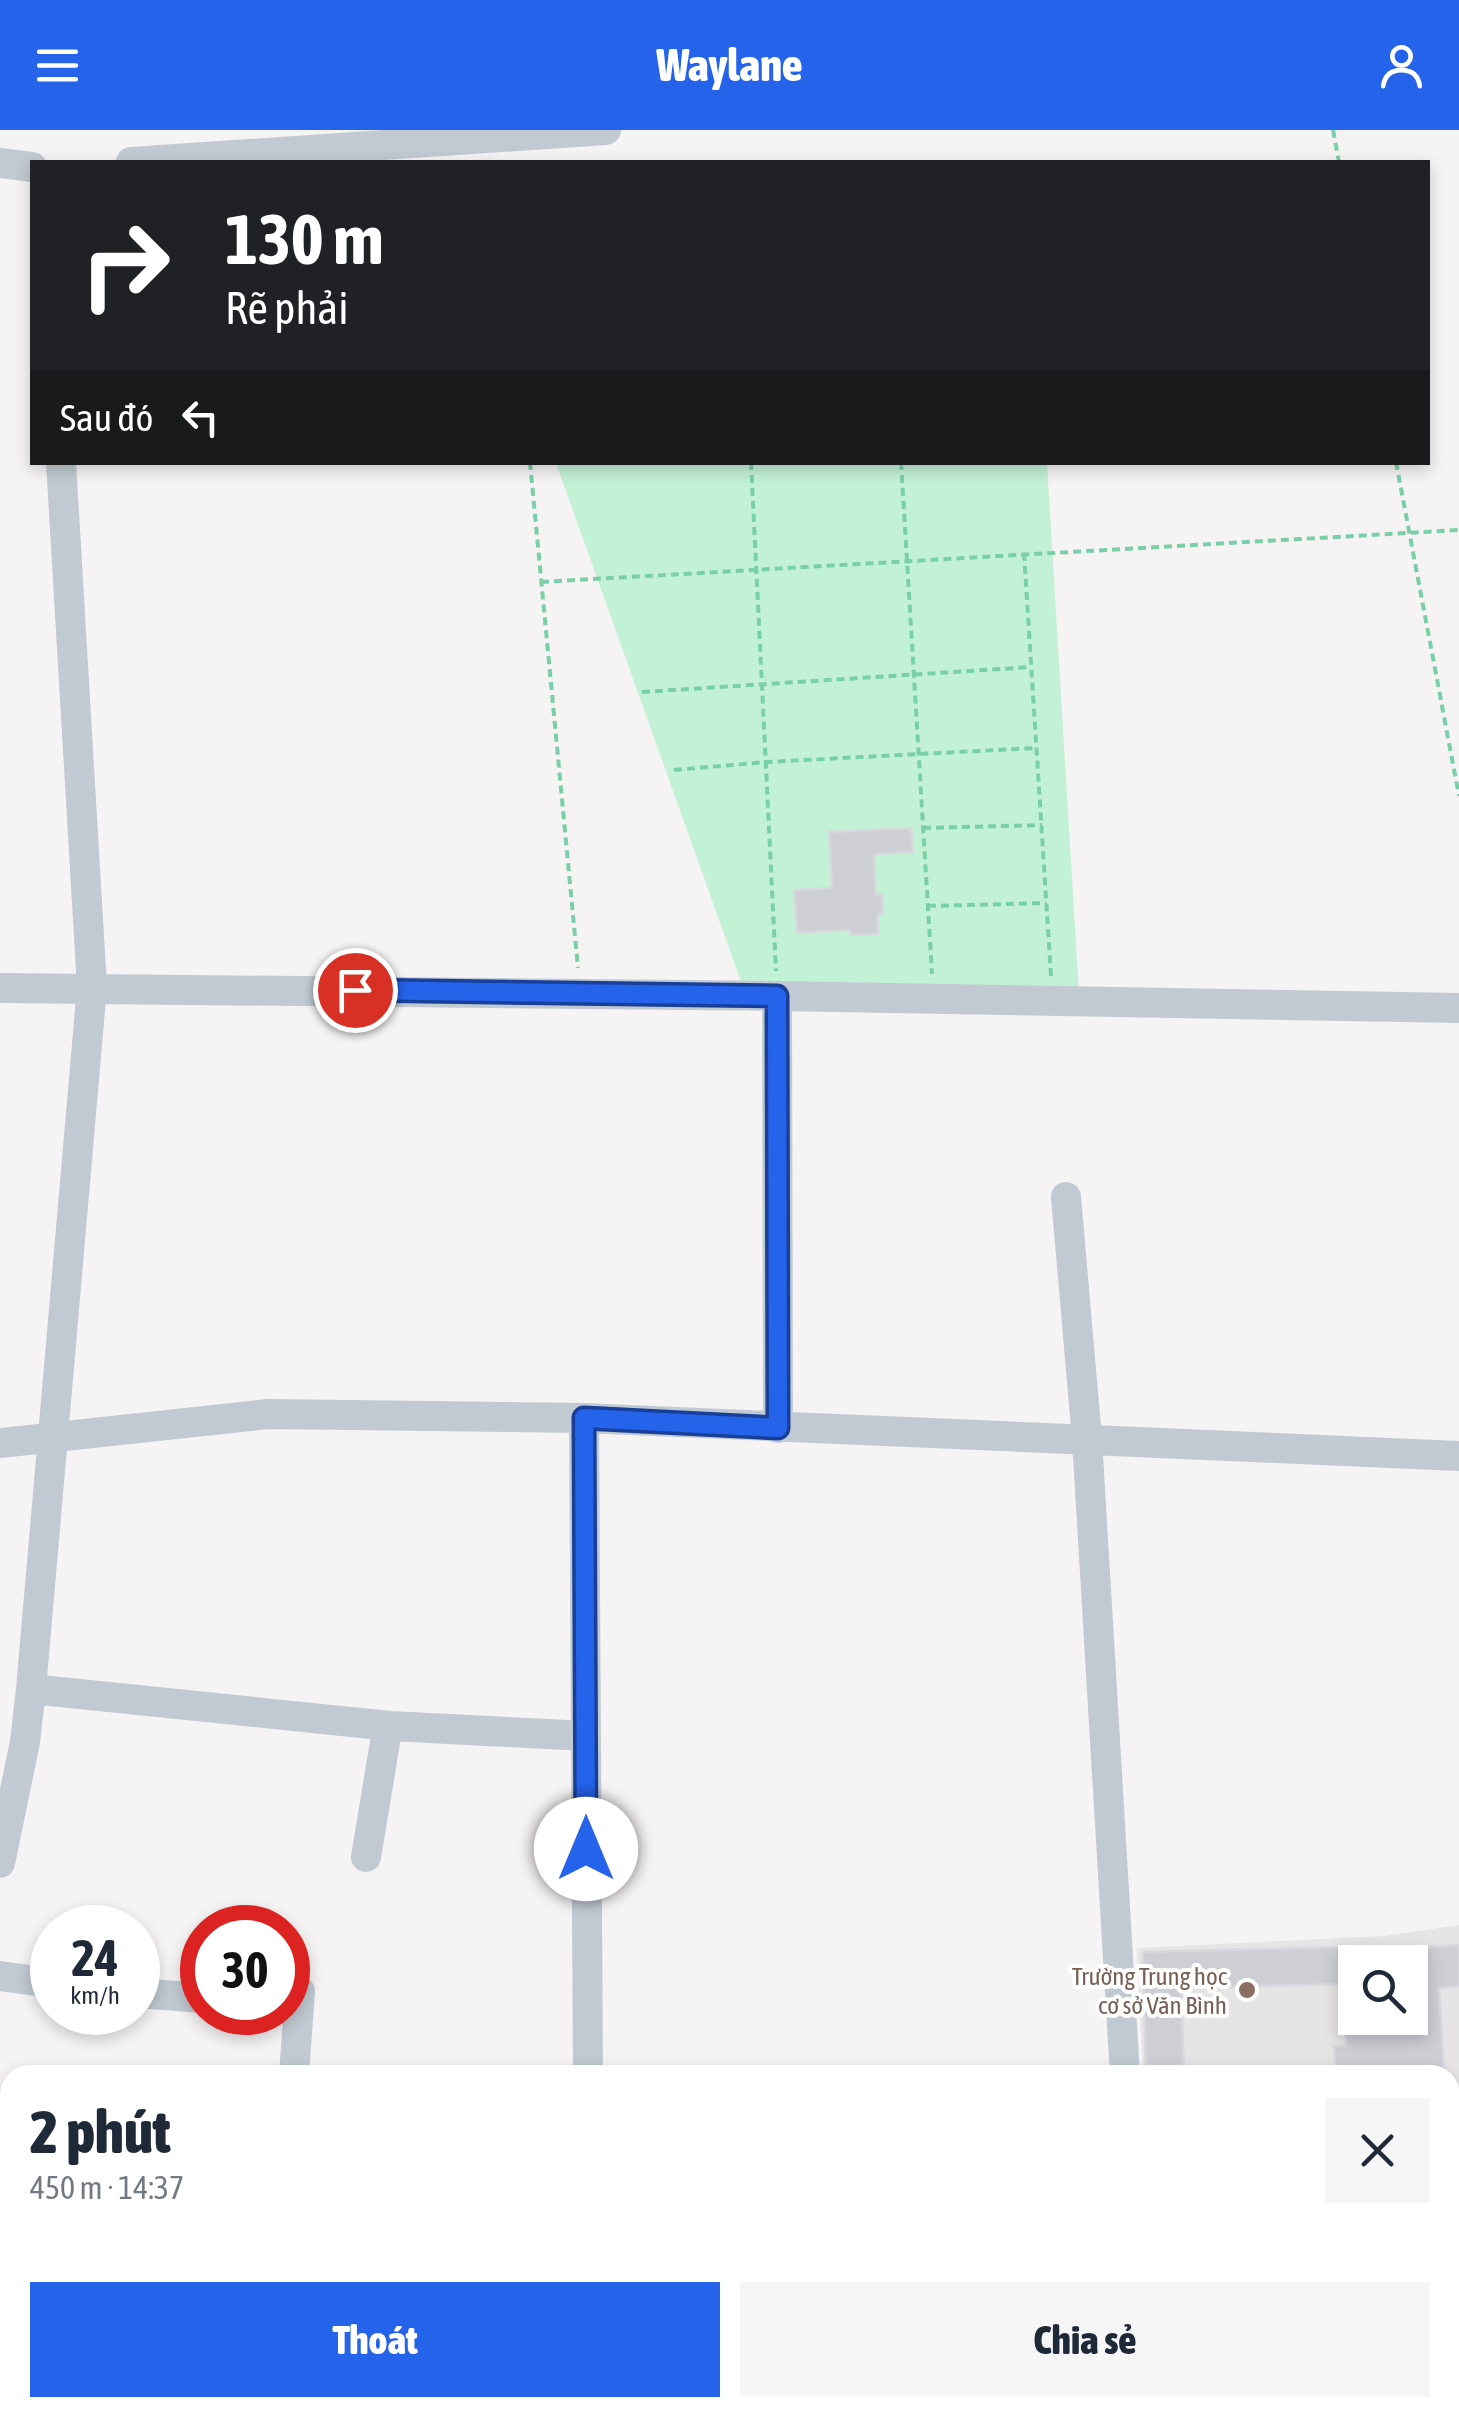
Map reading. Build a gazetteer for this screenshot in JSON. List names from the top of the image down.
{
  "places": ["Trường Trung học cơ sở Văn Bình"],
  "page": {
    "header": "Waylane",
    "turn": ["130 m", "Rẽ phải"],
    "then": "Sau đó",
    "speed": "24 km/h",
    "limit": "30",
    "heading": ["2 phút", "450 m · 14:37"],
    "buttons": ["Thoát", "Chia sẻ"]
  }
}
